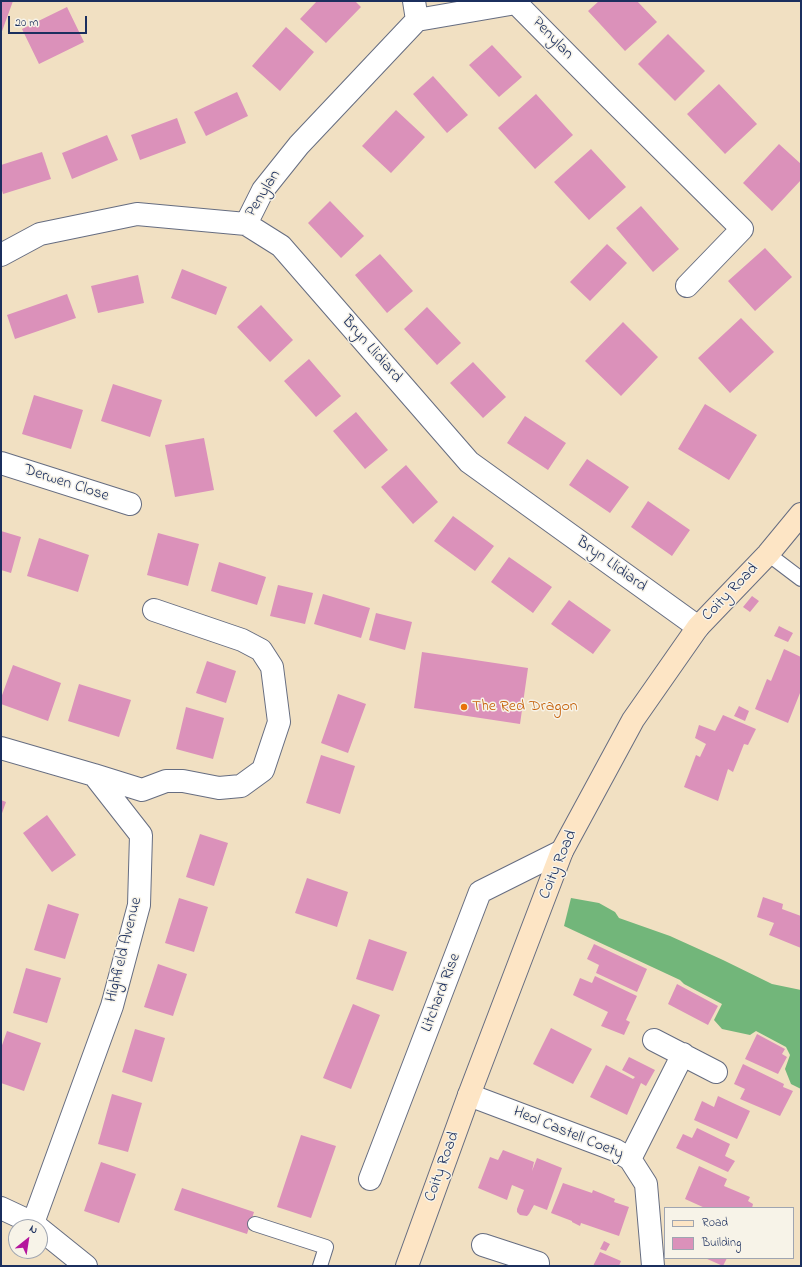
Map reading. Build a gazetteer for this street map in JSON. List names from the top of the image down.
{
  "streets": {
    "main road": ["Coity Road"],
    "street": [
      "Penylan",
      "Bryn Llidiard",
      "Derwen Close",
      "Highfield Avenue",
      "Litchard Rise",
      "Heol Castell Coety"
    ]
  },
  "crossings": [
    ["Penylan", "Bryn Llidiard"],
    ["Bryn Llidiard", "Coity Road"],
    ["Coity Road", "Litchard Rise"],
    ["Coity Road", "Heol Castell Coety"]
  ],
  "places": ["The Red Dragon"],
  "legend": ["Road", "Building"],
  "scale_bar": "20 m",
  "north": "top right"
}
